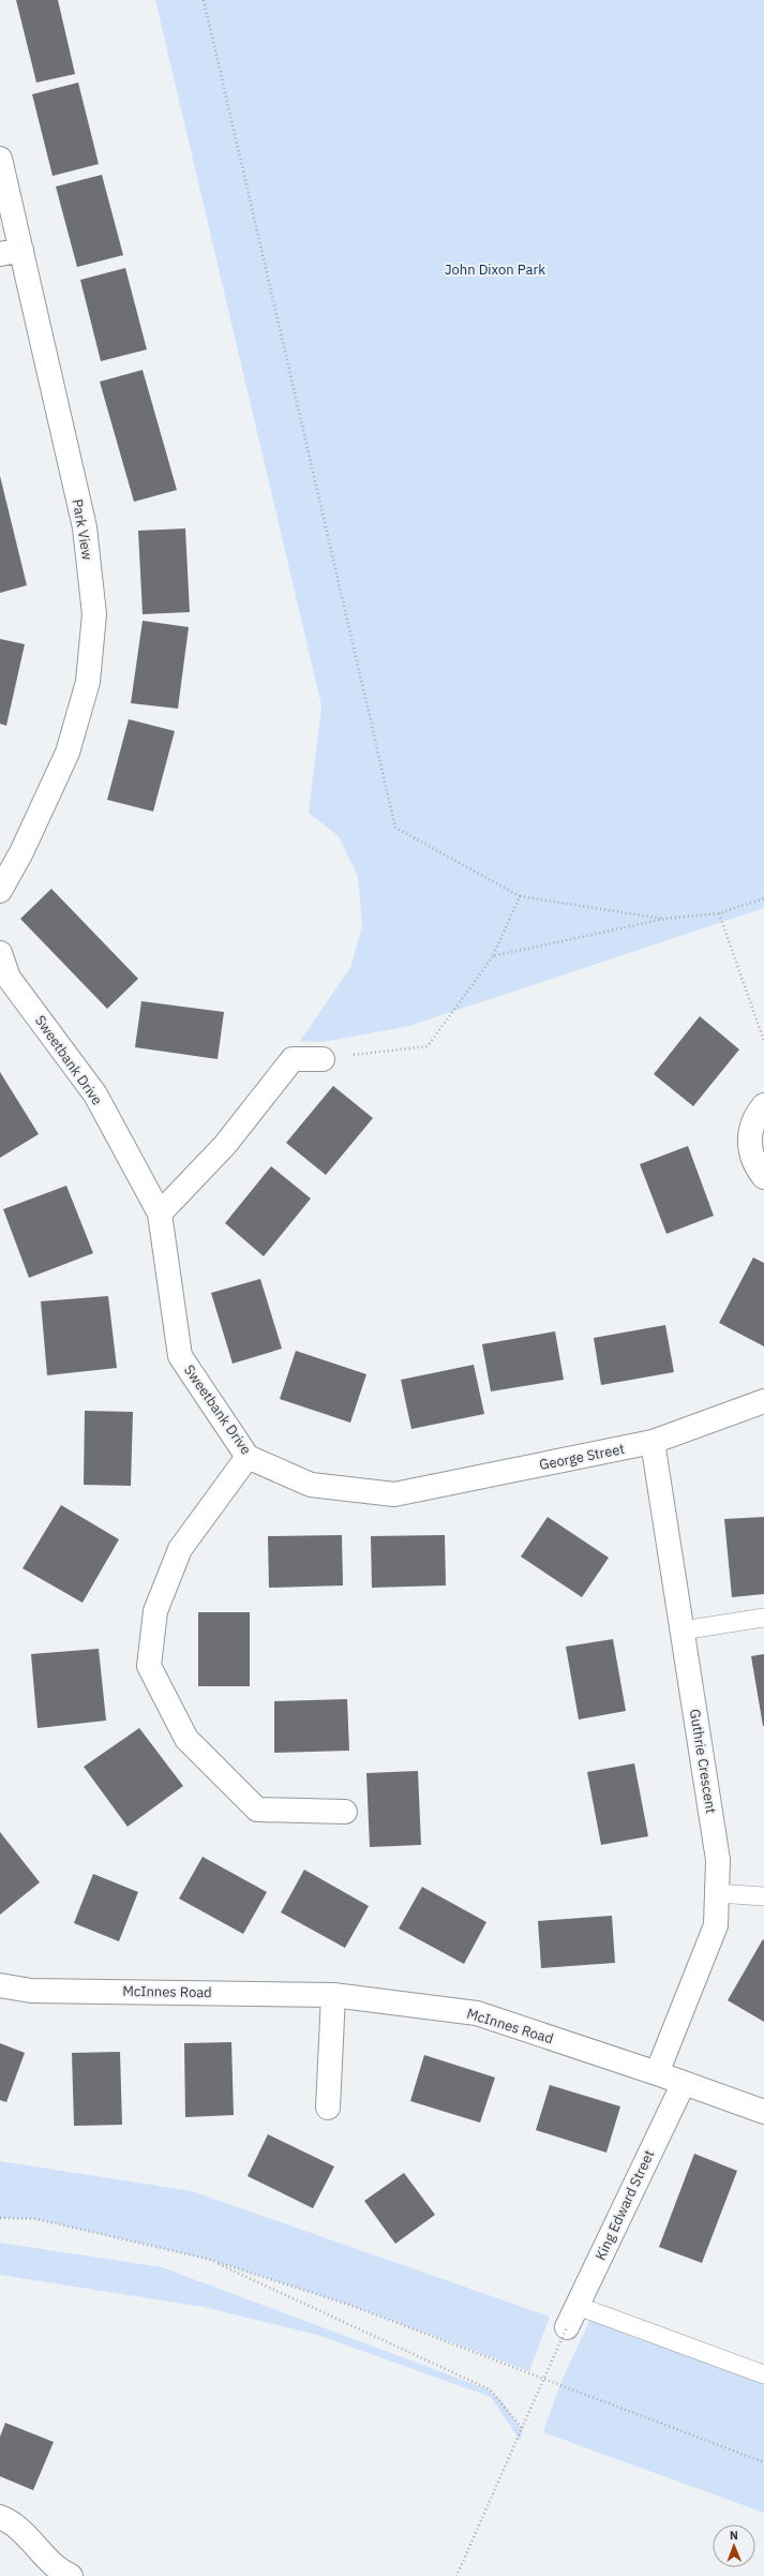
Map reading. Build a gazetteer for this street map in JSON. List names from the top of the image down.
{
  "streets": {
    "street": [
      "Park View",
      "Sweetbank Drive",
      "George Street",
      "Guthrie Crescent",
      "McInnes Road",
      "King Edward Street"
    ]
  },
  "crossings": [
    ["Sweetbank Drive", "George Street"],
    ["George Street", "Guthrie Crescent"],
    ["Guthrie Crescent", "McInnes Road"]
  ],
  "parks": ["John Dixon Park"],
  "north": "top"
}
